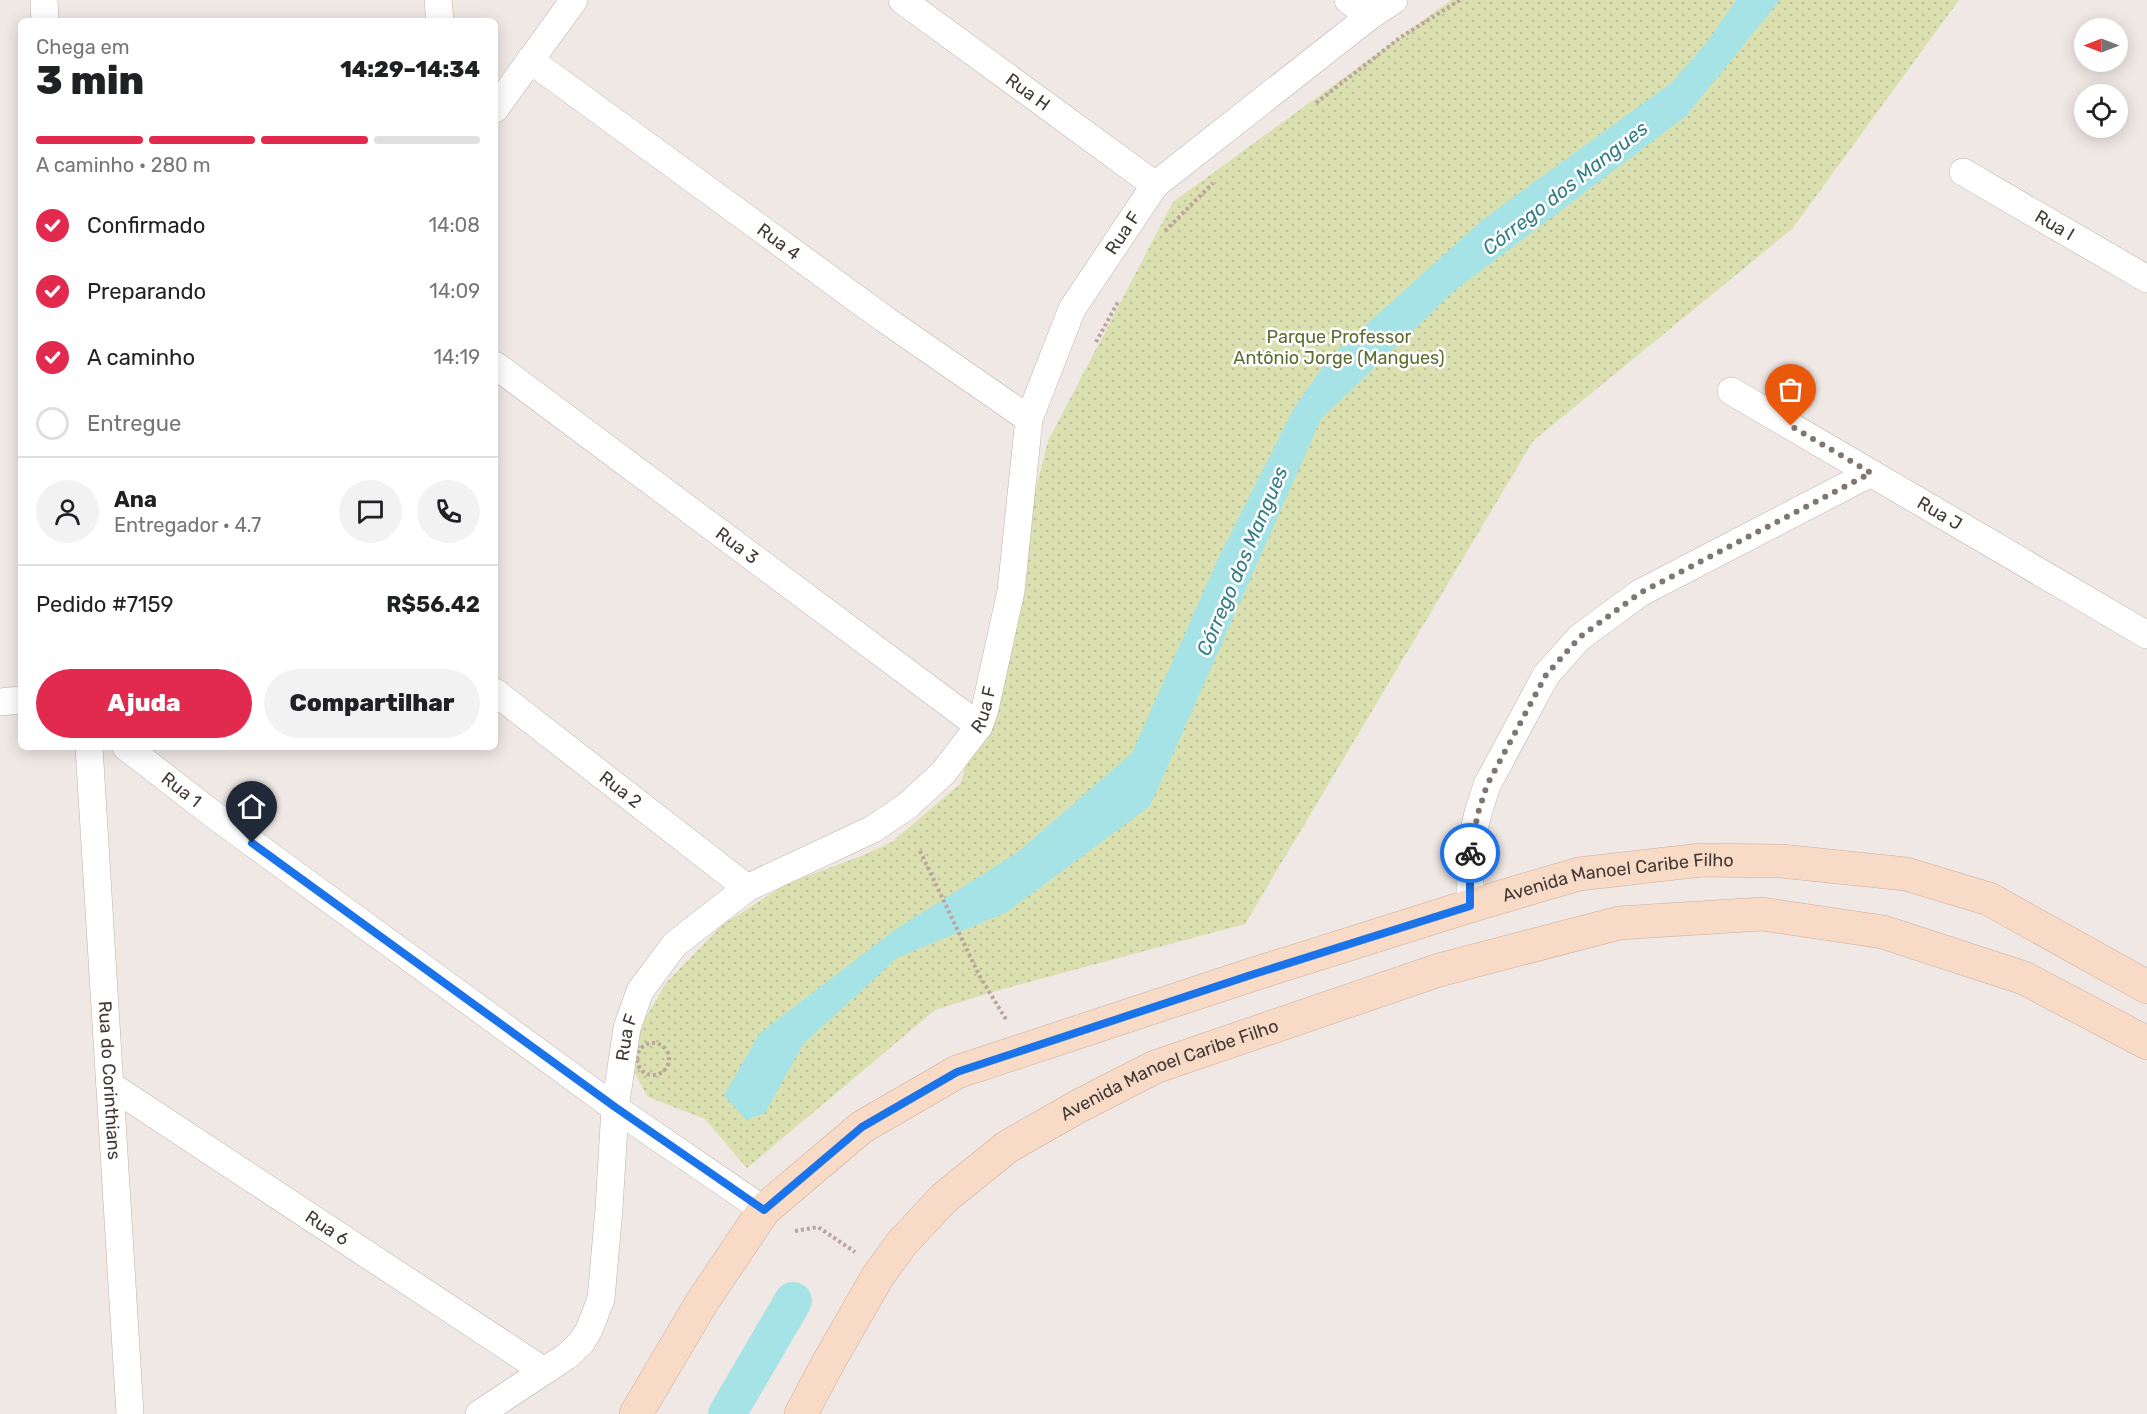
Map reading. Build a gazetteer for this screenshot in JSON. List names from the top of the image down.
{
  "streets": {
    "main road": ["Avenida Manoel Caribe Filho"],
    "street": [
      "Rua H",
      "Rua I",
      "Rua F",
      "Rua 4",
      "Rua J",
      "Rua 3",
      "Rua 1",
      "Rua 2",
      "Rua do Corinthians",
      "Rua 6"
    ]
  },
  "crossings": [
    ["Rua H", "Rua F"],
    ["Rua F", "Rua 4"],
    ["Rua F", "Rua 3"],
    ["Rua F", "Rua 1"],
    ["Rua F", "Rua 2"],
    ["Rua F", "Rua 6"],
    ["Rua 1", "Avenida Manoel Caribe Filho"],
    ["Rua do Corinthians", "Rua 6"]
  ],
  "water": ["Córrego dos Mangues"],
  "parks": ["Parque Professor Antônio Jorge (Mangues)"],
  "north": "left",
  "page": {
    "heading": ["3 min", "Chega em", "14:29–14:34"],
    "panel": [
      "Ana",
      "Entregador · 4.7",
      "Pedido #7159",
      "R$56.42"
    ],
    "bar": "A caminho · 280 m",
    "list": [
      ["Confirmado", "14:08"],
      ["Preparando", "14:09"],
      ["A caminho", "14:19"],
      "Entregue"
    ],
    "buttons": ["Ajuda", "Compartilhar"]
  }
}
